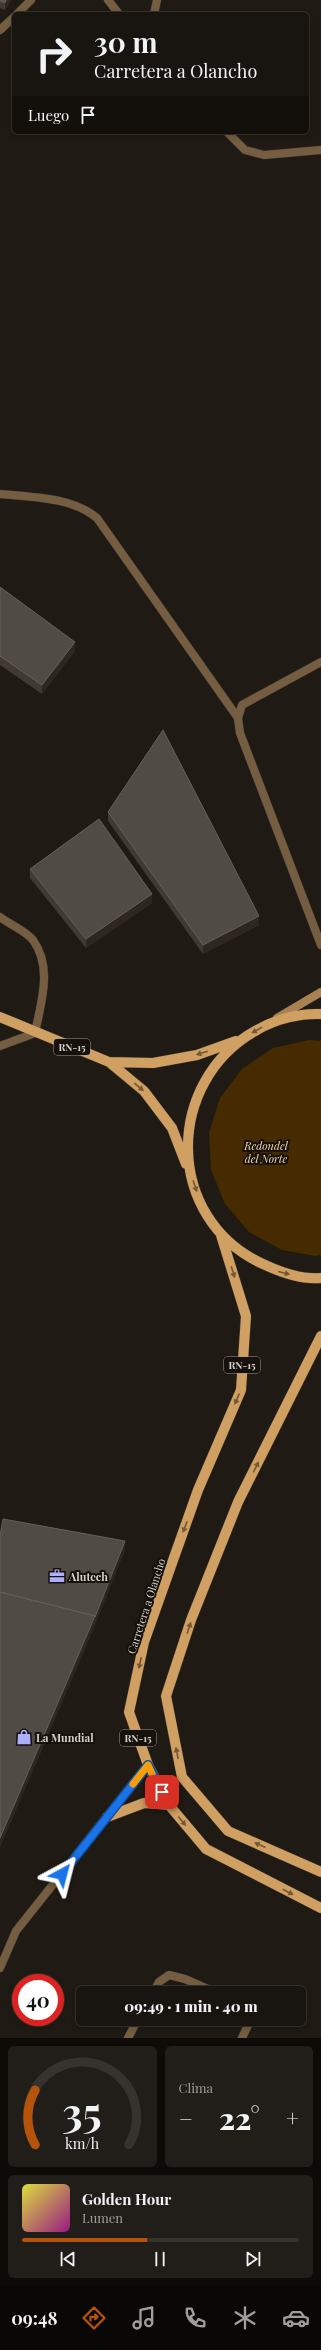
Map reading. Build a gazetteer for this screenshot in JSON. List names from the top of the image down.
{
  "streets": {
    "main road": ["RN-15", "Carretera a Olancho"]
  },
  "crossings": [
    ["RN-15", "Carretera a Olancho"]
  ],
  "one_way": ["Carretera a Olancho"],
  "parks": ["Redondel del Norte"],
  "places": {
    "office": ["Alutech"],
    "shop": ["La Mundial"]
  },
  "page": {
    "turn": ["30 m", "Carretera a Olancho"],
    "then": "Luego",
    "limit": "40",
    "trip": "09:49 · 1 min · 40 m",
    "tile": "Clima",
    "heat": ["−", "22°", "+"],
    "song": ["Golden Hour", "Lumen"],
    "tabs": "09:48",
    "gauge": ["35", "km/h"]
  }
}
